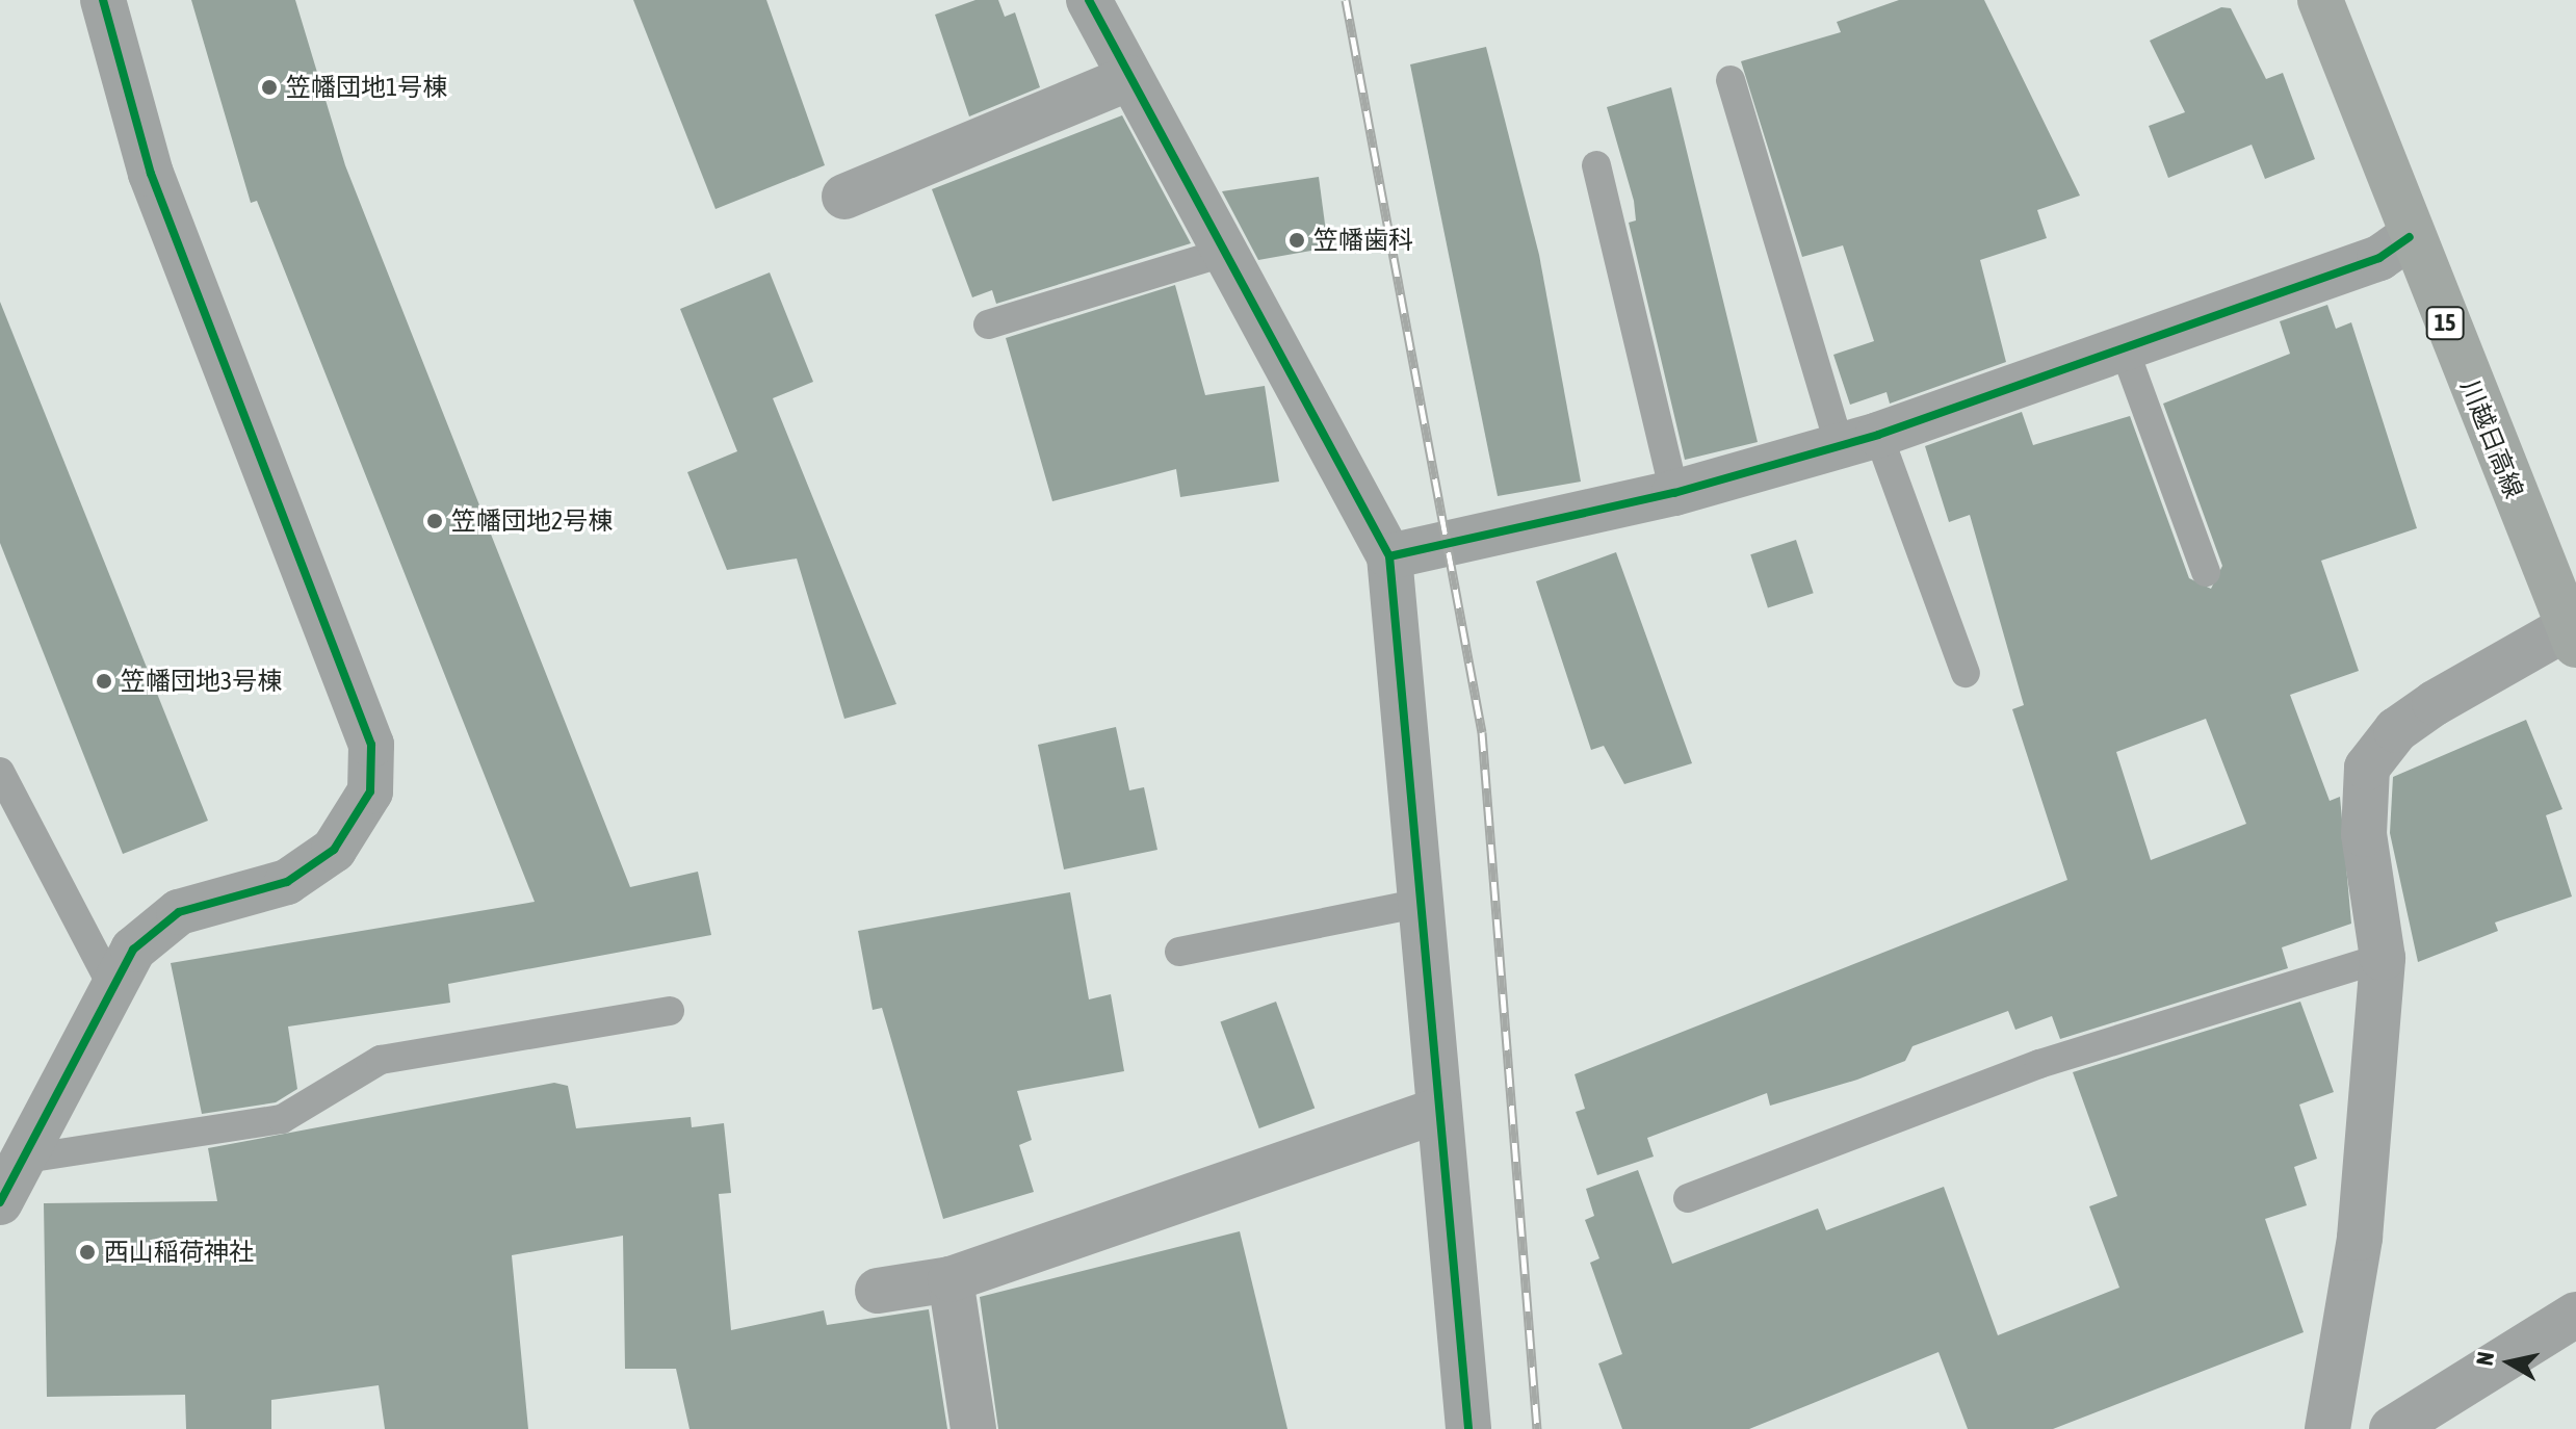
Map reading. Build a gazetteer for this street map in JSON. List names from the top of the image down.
{
  "streets": {
    "main road": ["15", "川越日高線"]
  },
  "places": [
    "笠幡団地1号棟",
    "笠幡歯科",
    "笠幡団地2号棟",
    "笠幡団地3号棟",
    "西山稲荷神社"
  ],
  "north": "left"
}
